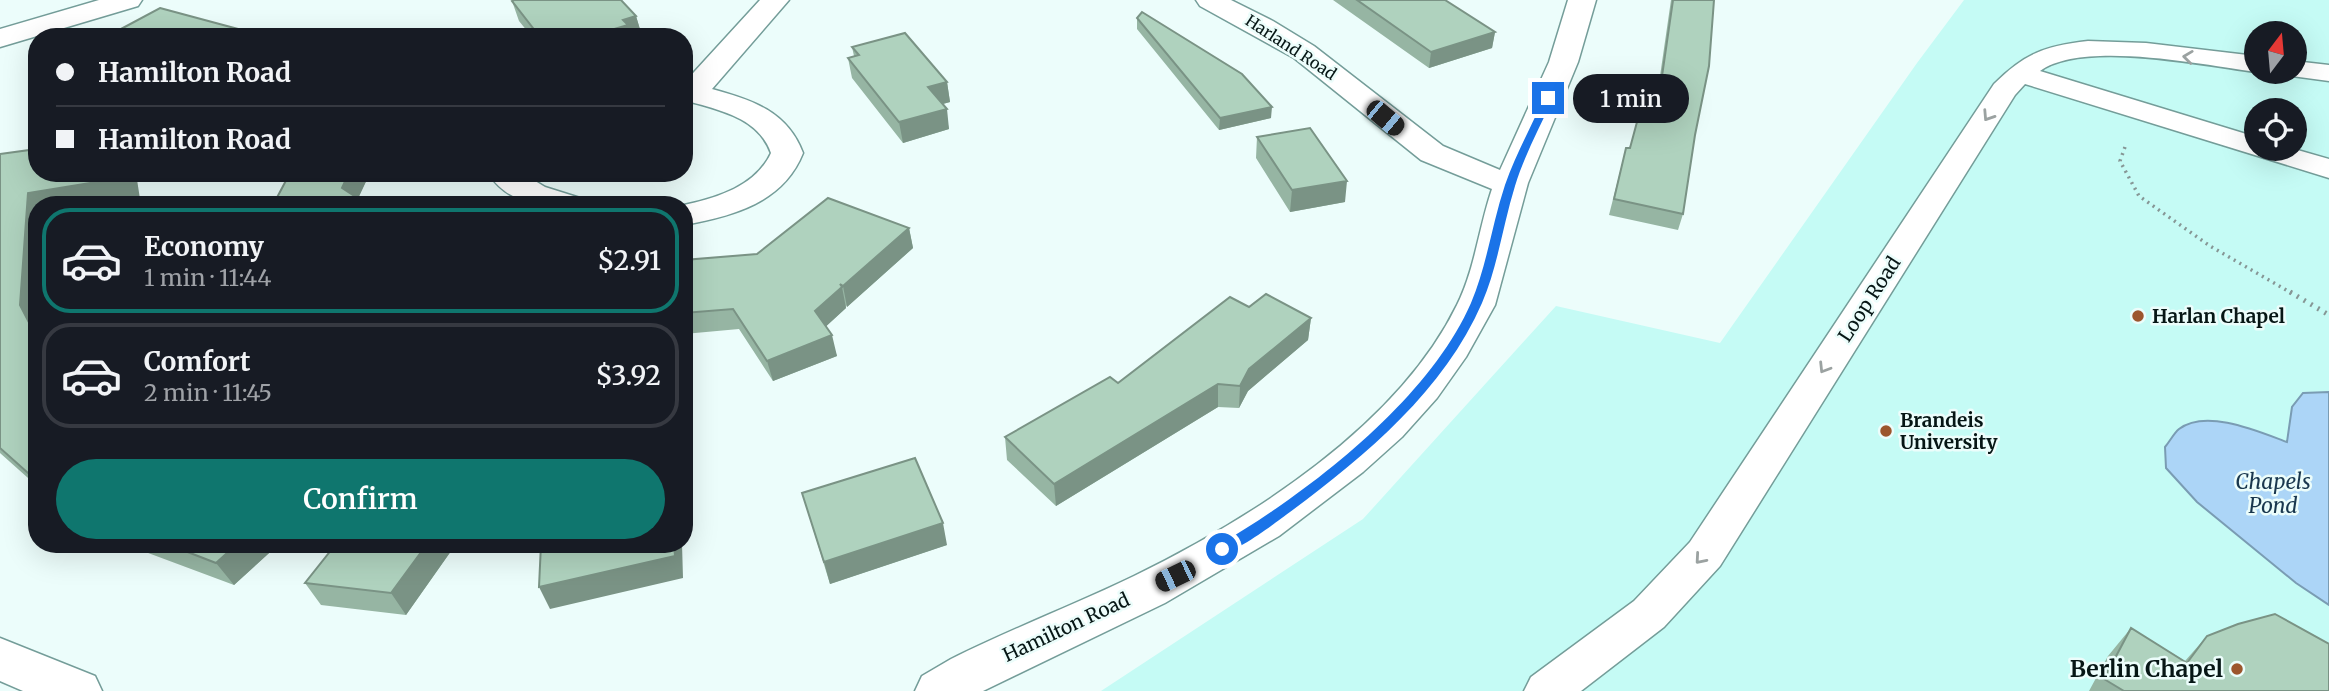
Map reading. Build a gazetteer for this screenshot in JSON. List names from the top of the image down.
{
  "streets": {
    "street": ["Harland Road", "Hamilton Road"],
    "lane": ["Loop Road"]
  },
  "crossings": [
    ["Harland Road", "Hamilton Road"]
  ],
  "one_way": ["Loop Road"],
  "water": ["Chapels Pond"],
  "places": ["Harlan Chapel", "Brandeis University", "Berlin Chapel"],
  "north": "top",
  "page": {
    "banner": ["Hamilton Road", "Hamilton Road"],
    "bubble": "1 min",
    "list": [
      {
        "name": "Economy",
        "note": "1 min · 11:44",
        "value": "$2.91"
      },
      {
        "name": "Comfort",
        "note": "2 min · 11:45",
        "value": "$3.92"
      }
    ],
    "buttons": "Confirm"
  }
}
